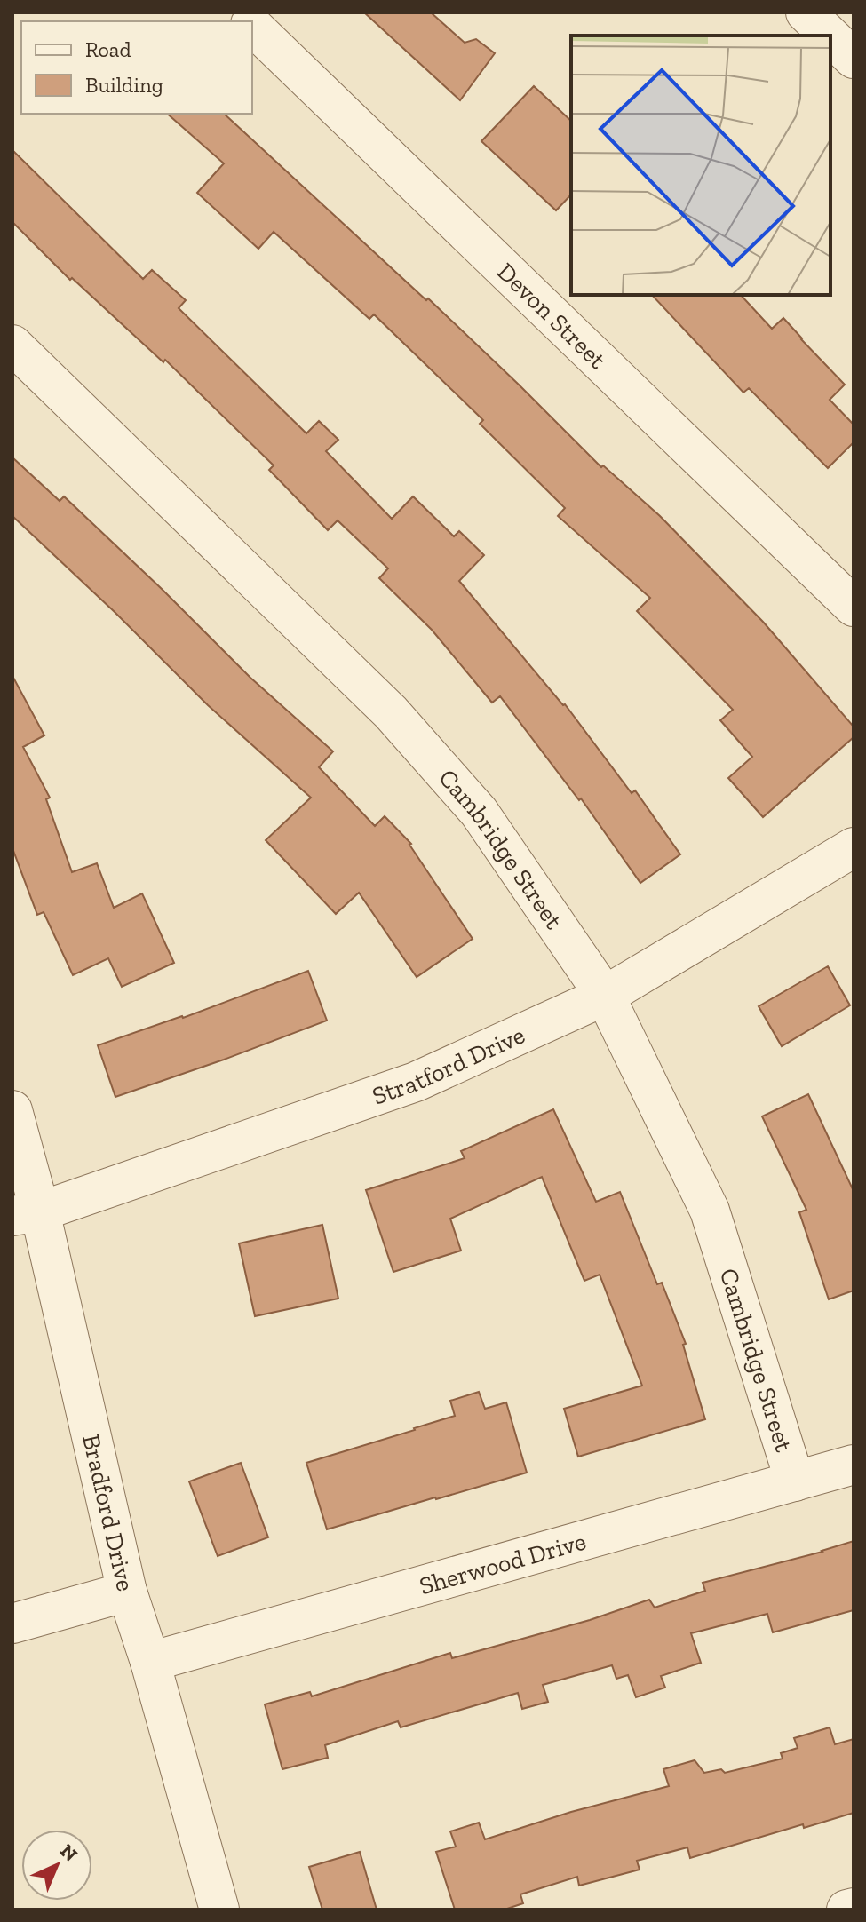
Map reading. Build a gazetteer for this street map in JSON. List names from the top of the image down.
{
  "streets": {
    "street": [
      "Devon Street",
      "Cambridge Street",
      "Stratford Drive",
      "Bradford Drive",
      "Sherwood Drive"
    ]
  },
  "crossings": [
    ["Cambridge Street", "Stratford Drive"],
    ["Cambridge Street", "Sherwood Drive"],
    ["Stratford Drive", "Bradford Drive"],
    ["Bradford Drive", "Sherwood Drive"]
  ],
  "legend": ["Road", "Building"],
  "north": "top right"
}
